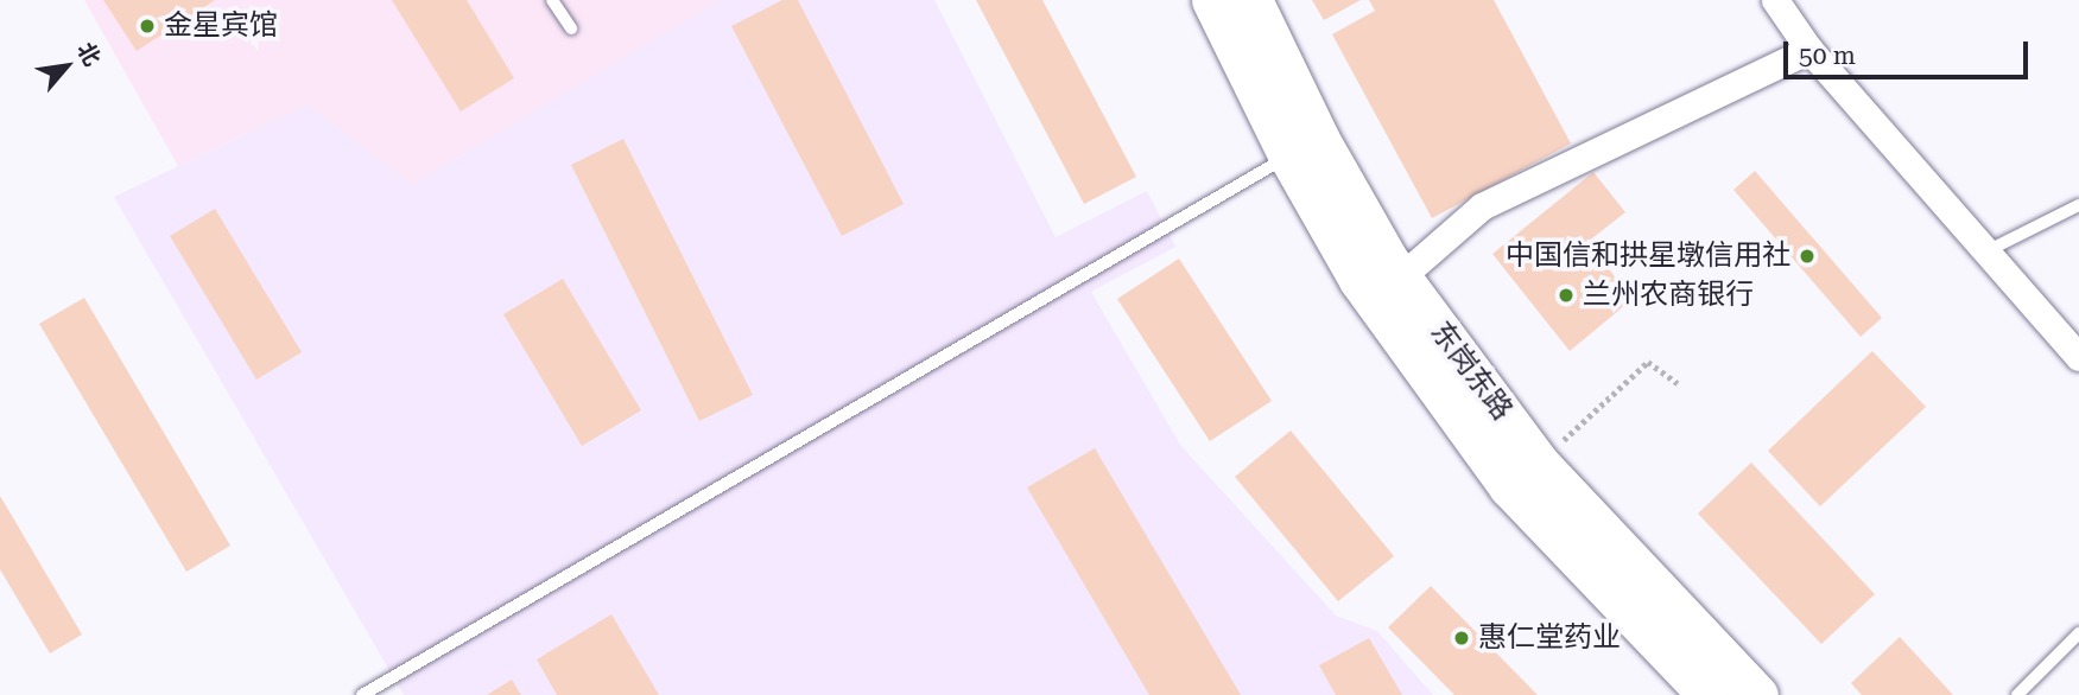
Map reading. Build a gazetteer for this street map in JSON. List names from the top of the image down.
{
  "streets": {
    "main road": ["东岗东路"]
  },
  "places": [
    "金星宾馆",
    "中国信和拱星墩信用社",
    "兰州农商银行",
    "惠仁堂药业"
  ],
  "scale_bar": "50 m",
  "north": "top right"
}
